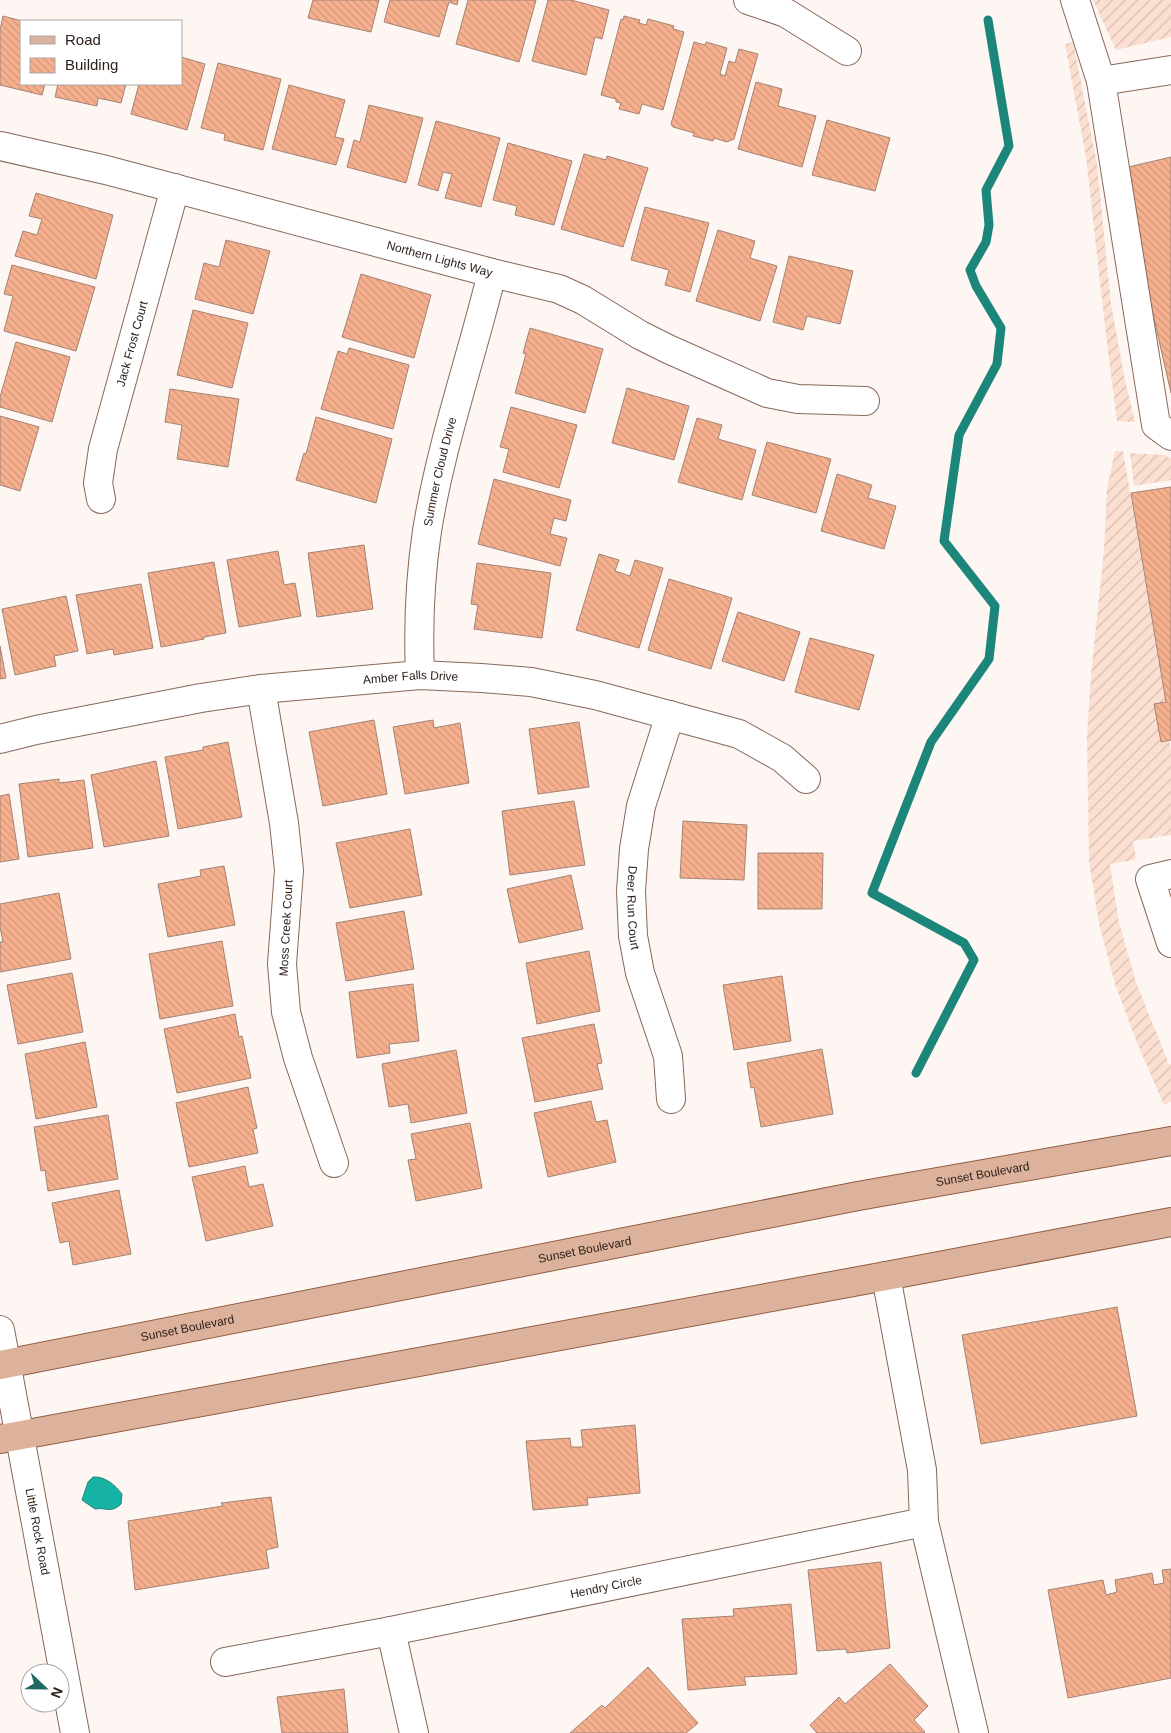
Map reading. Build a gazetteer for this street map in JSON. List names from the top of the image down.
{
  "streets": {
    "main road": ["Sunset Boulevard"],
    "street": [
      "Northern Lights Way",
      "Jack Frost Court",
      "Summer Cloud Drive",
      "Amber Falls Drive",
      "Deer Run Court",
      "Moss Creek Court",
      "Little Rock Road",
      "Hendry Circle"
    ]
  },
  "crossings": [
    ["Northern Lights Way", "Jack Frost Court"],
    ["Northern Lights Way", "Summer Cloud Drive"],
    ["Summer Cloud Drive", "Amber Falls Drive"],
    ["Amber Falls Drive", "Deer Run Court"],
    ["Amber Falls Drive", "Moss Creek Court"],
    ["Sunset Boulevard", "Little Rock Road"]
  ],
  "legend": ["Road", "Building"],
  "north": "right"
}
